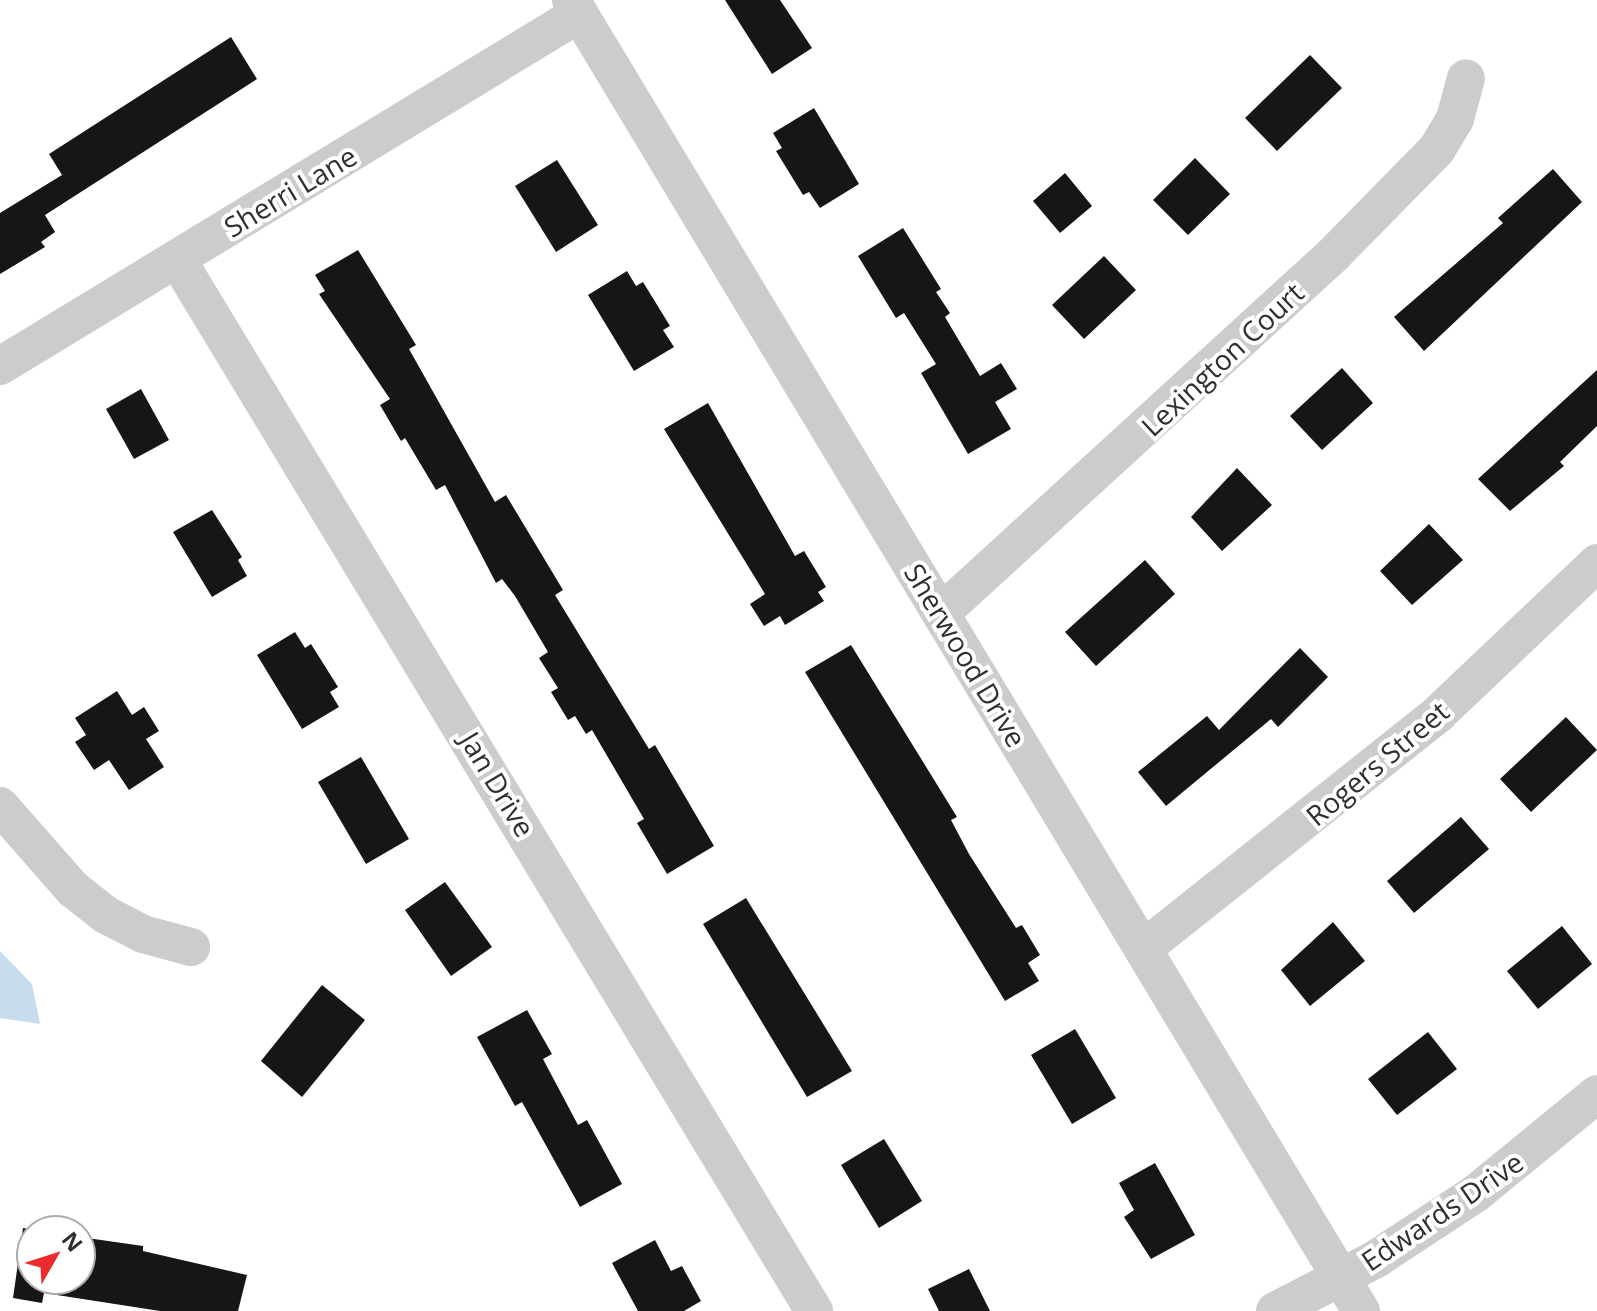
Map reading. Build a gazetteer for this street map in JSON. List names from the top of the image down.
{
  "streets": {
    "street": [
      "Sherri Lane",
      "Lexington Court",
      "Sherwood Drive",
      "Rogers Street",
      "Jan Drive",
      "Edwards Drive"
    ]
  },
  "crossings": [
    ["Sherri Lane", "Sherwood Drive"],
    ["Sherri Lane", "Jan Drive"],
    ["Lexington Court", "Sherwood Drive"],
    ["Sherwood Drive", "Rogers Street"],
    ["Sherwood Drive", "Edwards Drive"]
  ],
  "north": "top right"
}
